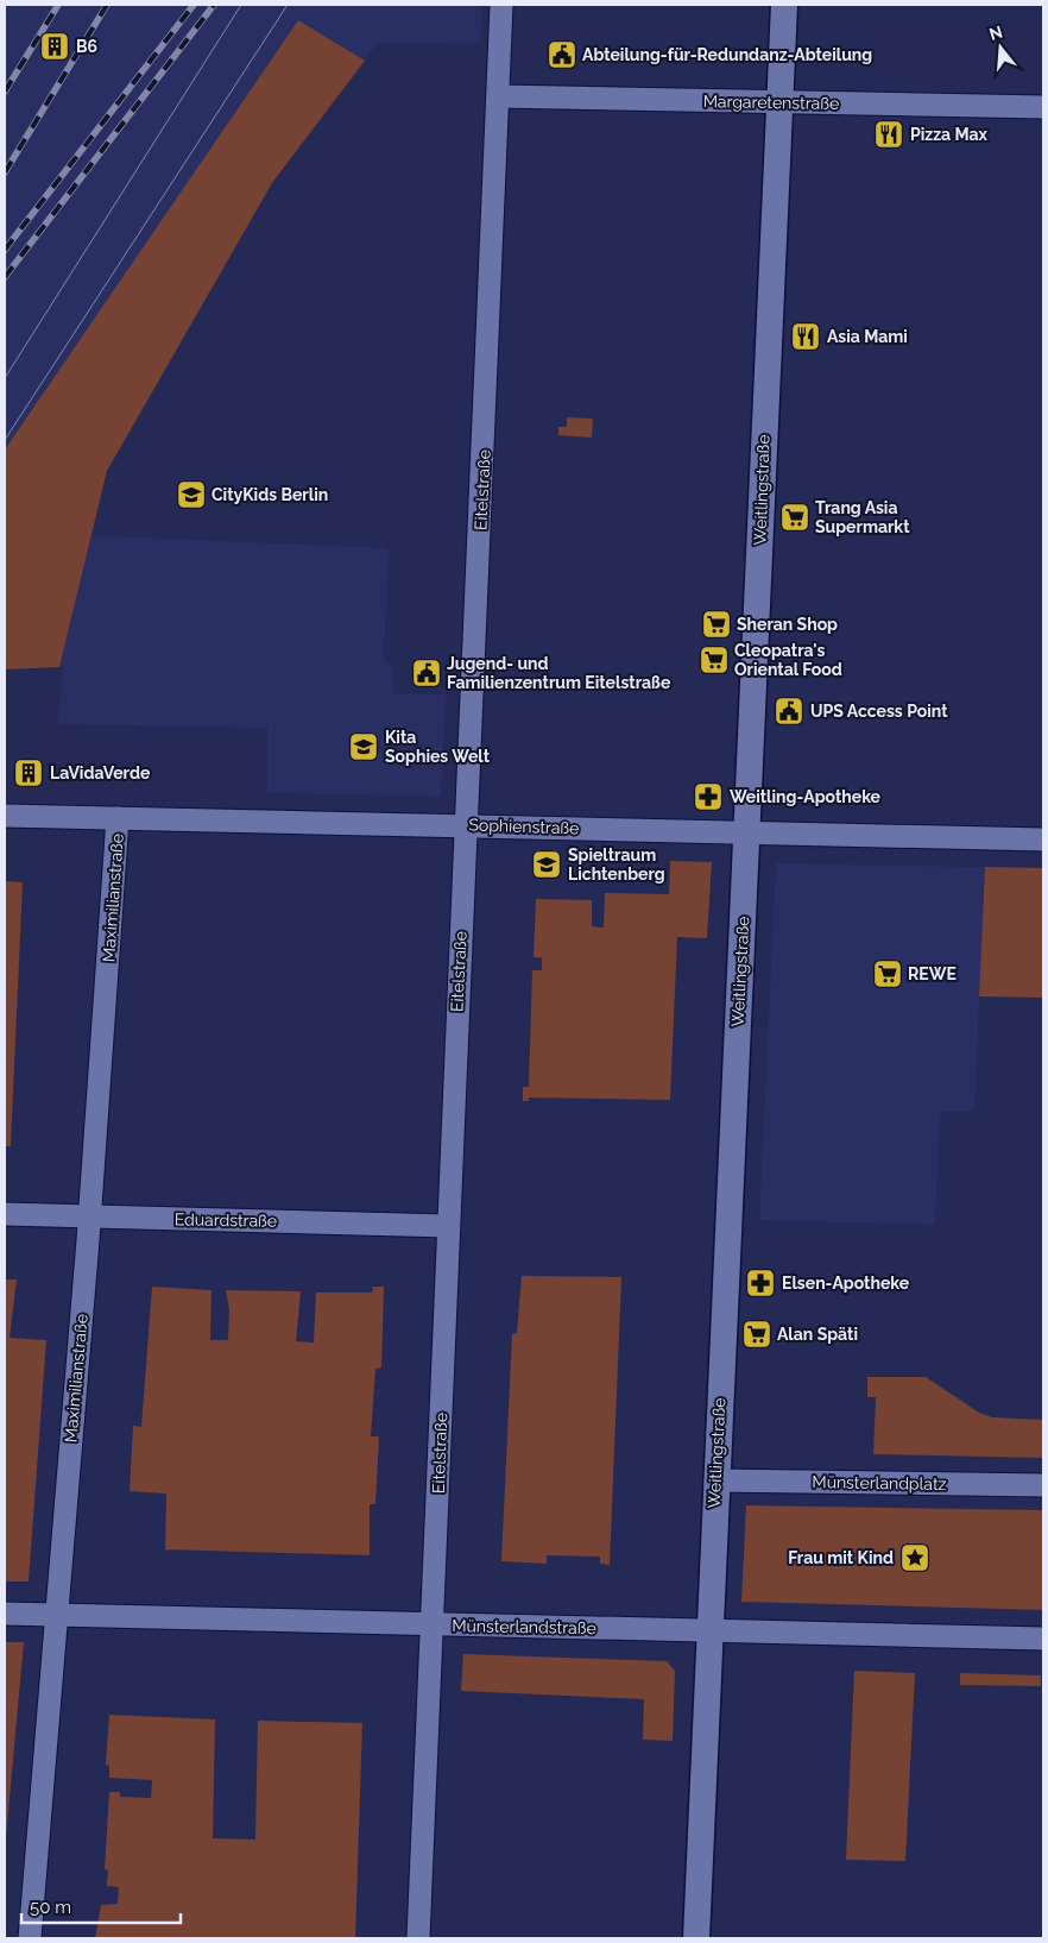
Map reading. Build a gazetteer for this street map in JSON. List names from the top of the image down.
{
  "streets": {
    "street": [
      "Margaretenstraße",
      "Eitelstraße",
      "Weitlingstraße",
      "Sophienstraße",
      "Maximilianstraße",
      "Eduardstraße",
      "Münsterlandplatz",
      "Münsterlandstraße"
    ]
  },
  "crossings": [
    ["Margaretenstraße", "Eitelstraße"],
    ["Margaretenstraße", "Weitlingstraße"],
    ["Eitelstraße", "Sophienstraße"],
    ["Eitelstraße", "Eduardstraße"],
    ["Eitelstraße", "Münsterlandstraße"],
    ["Weitlingstraße", "Sophienstraße"],
    ["Weitlingstraße", "Münsterlandplatz"],
    ["Weitlingstraße", "Münsterlandstraße"],
    ["Sophienstraße", "Maximilianstraße"],
    ["Maximilianstraße", "Eduardstraße"],
    ["Maximilianstraße", "Münsterlandstraße"]
  ],
  "places": {
    "building": ["B6", "LaVidaVerde"],
    "public building": ["Abteilung-für-Redundanz-Abteilung", "Jugend- und Familienzentrum Eitelstraße", "UPS Access Point"],
    "restaurant": ["Pizza Max", "Asia Mami"],
    "school or university": ["CityKids Berlin", "Kita Sophies Welt", "Spieltraum Lichtenberg"],
    "supermarket": [
      "Trang Asia Supermarkt",
      "Sheran Shop",
      "Cleopatra's Oriental Food",
      "REWE",
      "Alan Späti"
    ],
    "pharmacy": ["Weitling-Apotheke", "Elsen-Apotheke"],
    "place": ["Frau mit Kind"]
  },
  "scale_bar": "50 m",
  "north": "top"
}
